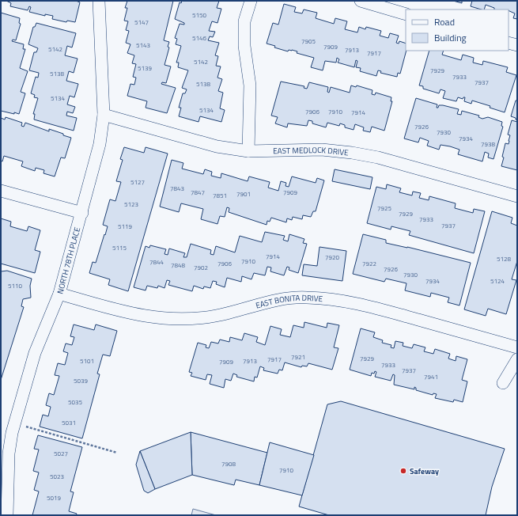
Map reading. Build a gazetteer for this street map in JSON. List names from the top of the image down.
{
  "streets": {
    "street": ["EAST MEDLOCK DRIVE", "NORTH 78TH PLACE", "EAST BONITA DRIVE"]
  },
  "crossings": [
    ["EAST MEDLOCK DRIVE", "NORTH 78TH PLACE"],
    ["NORTH 78TH PLACE", "EAST BONITA DRIVE"]
  ],
  "places": ["Safeway"],
  "house_numbers": [
    "5150",
    "5147",
    "5146",
    "7905",
    "5143",
    "7909",
    "5142",
    "7913",
    "7917",
    "5142",
    "5139",
    "7929",
    "5138",
    "7933",
    "7937",
    "5138",
    "5134",
    "5134",
    "7906",
    "7910",
    "7914",
    "7926",
    "7930",
    "7934",
    "7938",
    "5127",
    "7843",
    "7847",
    "7909",
    "7901",
    "7851",
    "5123",
    "7925",
    "7929",
    "7933",
    "7937",
    "5119",
    "5115",
    "7914",
    "7920",
    "5128",
    "7910",
    "7844",
    "7906",
    "7922",
    "7848",
    "7902",
    "7926",
    "7930",
    "7934",
    "5124",
    "5110",
    "7921",
    "7929",
    "7917",
    "5101",
    "7913",
    "7909",
    "7933",
    "7937",
    "7941",
    "5039",
    "5035",
    "5031",
    "5027",
    "7908",
    "7910",
    "5023",
    "5019"
  ],
  "legend": ["Road", "Building"]
}
